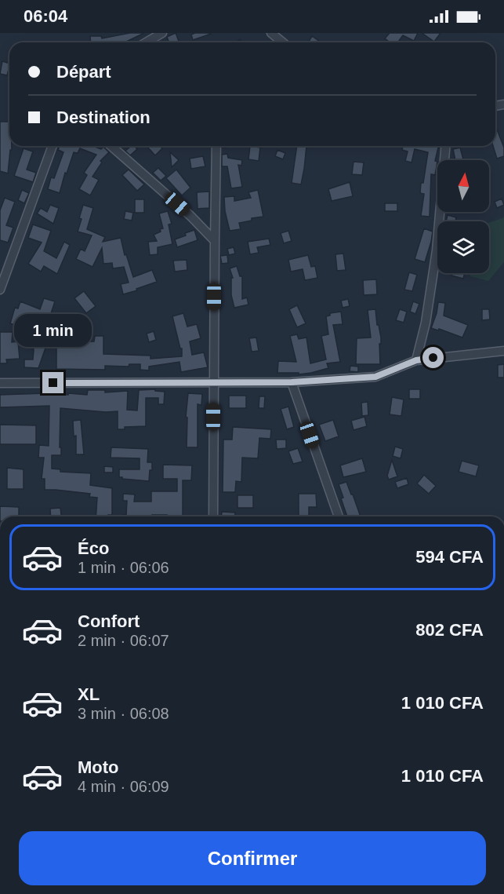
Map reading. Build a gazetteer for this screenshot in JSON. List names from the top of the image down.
{
  "north": "top",
  "page": {
    "status": "06:04",
    "banner": ["Départ", "Destination"],
    "bubble": "1 min",
    "list": [
      {
        "name": "Éco",
        "note": "1 min · 06:06",
        "value": "594 CFA"
      },
      {
        "name": "Confort",
        "note": "2 min · 06:07",
        "value": "802 CFA"
      },
      {
        "name": "XL",
        "note": "3 min · 06:08",
        "value": "1 010 CFA"
      },
      {
        "name": "Moto",
        "note": "4 min · 06:09",
        "value": "1 010 CFA"
      }
    ],
    "buttons": "Confirmer"
  }
}
